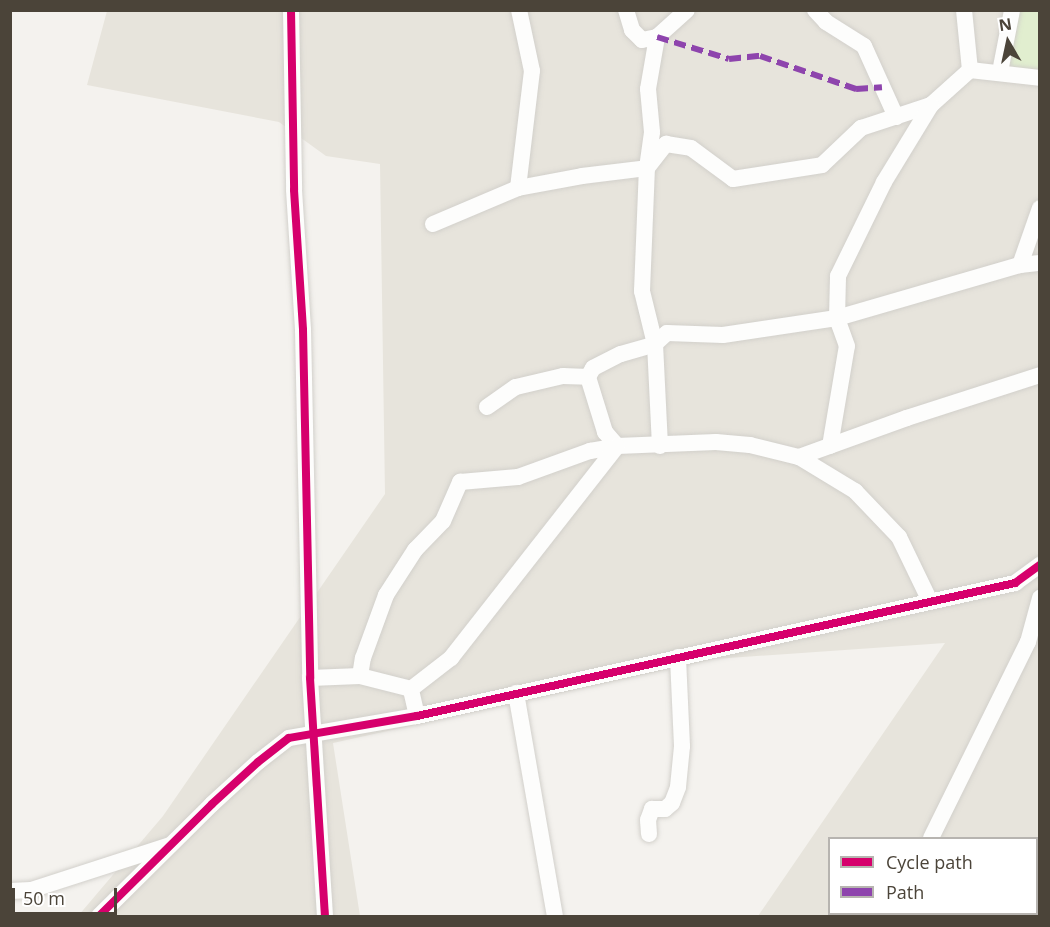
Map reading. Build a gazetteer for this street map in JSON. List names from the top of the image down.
{
  "legend": ["Cycle path", "Path"],
  "scale_bar": "50 m",
  "north": "top"
}
